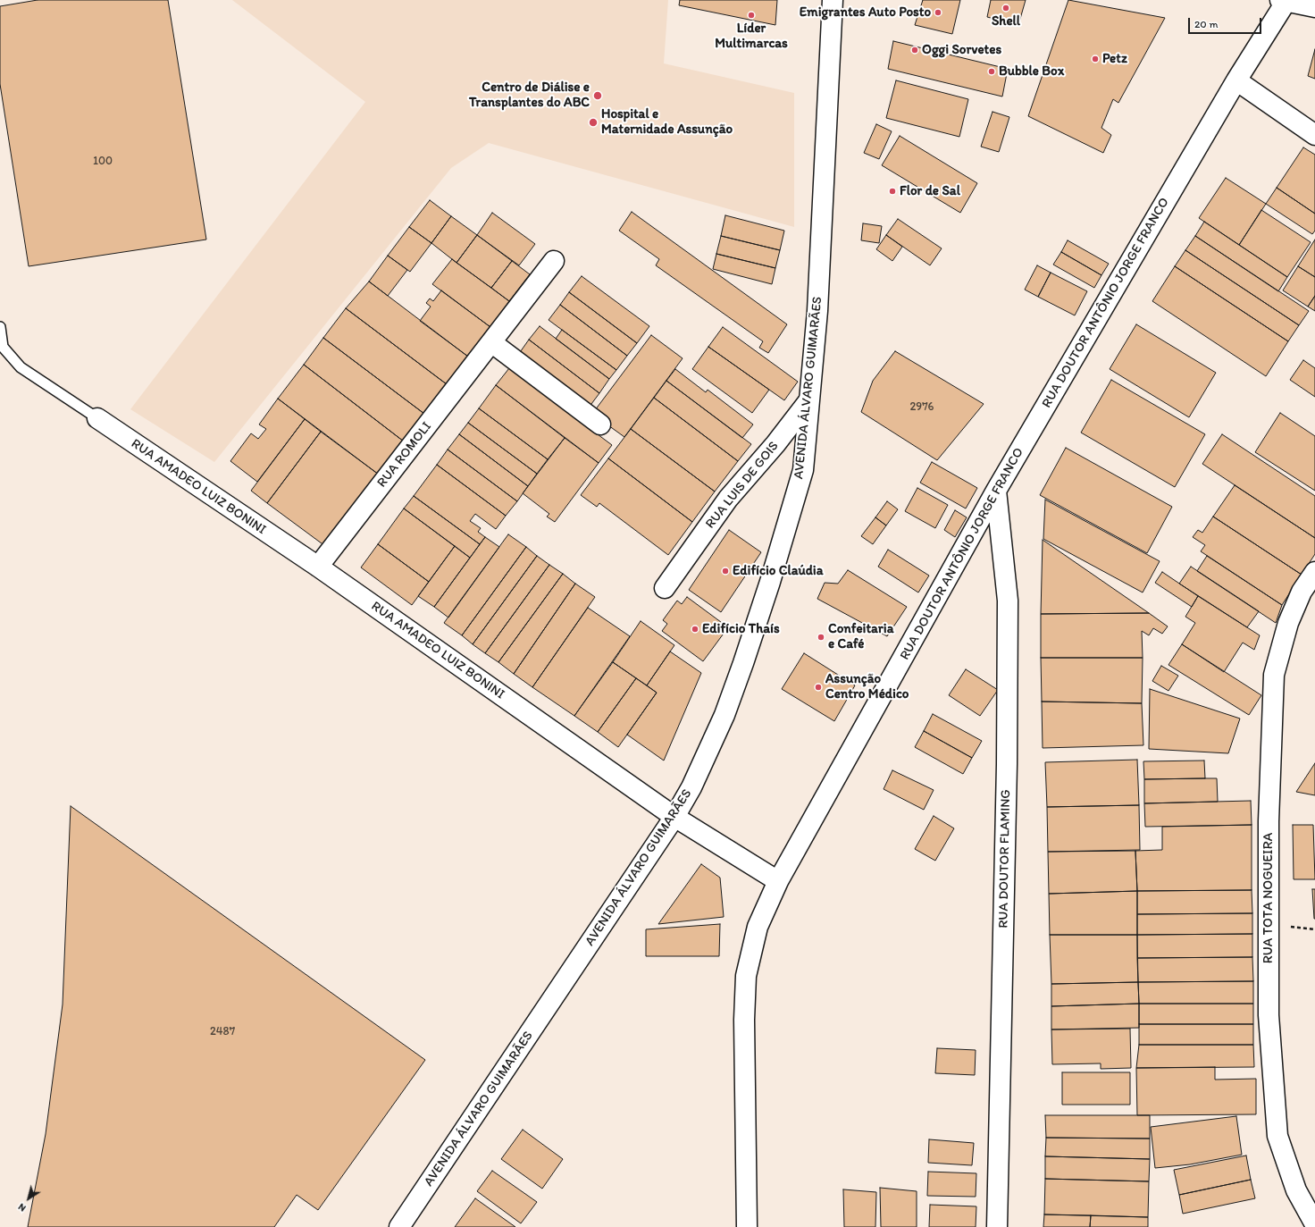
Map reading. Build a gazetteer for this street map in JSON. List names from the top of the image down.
{
  "streets": {
    "street": [
      "RUA DOUTOR ANTÔNIO JORGE FRANCO",
      "AVENIDA ÁLVARO GUIMARÃES",
      "RUA ROMOLI",
      "RUA LUIS DE GOIS",
      "RUA AMADEO LUIZ BONINI",
      "RUA DOUTOR FLAMING",
      "RUA TOTA NOGUEIRA"
    ]
  },
  "crossings": [
    ["RUA DOUTOR ANTÔNIO JORGE FRANCO", "RUA AMADEO LUIZ BONINI"],
    ["RUA DOUTOR ANTÔNIO JORGE FRANCO", "RUA DOUTOR FLAMING"],
    ["AVENIDA ÁLVARO GUIMARÃES", "RUA LUIS DE GOIS"],
    ["AVENIDA ÁLVARO GUIMARÃES", "RUA AMADEO LUIZ BONINI"],
    ["RUA ROMOLI", "RUA AMADEO LUIZ BONINI"]
  ],
  "places": [
    "Shell",
    "Emigrantes Auto Posto",
    "Líder Multimarcas",
    "Oggi Sorvetes",
    "Petz",
    "Bubble Box",
    "Centro de Diálise e Transplantes do ABC",
    "Hospital e Maternidade Assunção",
    "Flor de Sal",
    "Edifício Claúdia",
    "Edifício Thaís",
    "Confeitaria e Café",
    "Assunção Centro Médico"
  ],
  "house_numbers": ["100", "2976", "2487"],
  "scale_bar": "20 m",
  "north": "bottom left"
}
